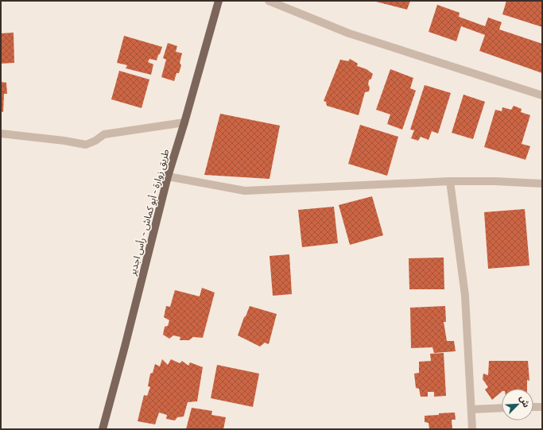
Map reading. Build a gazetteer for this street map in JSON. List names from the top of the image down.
{
  "streets": {
    "main road": ["طريق زوارة - أبو كماش - رأس اجدير"]
  },
  "north": "top right"
}
